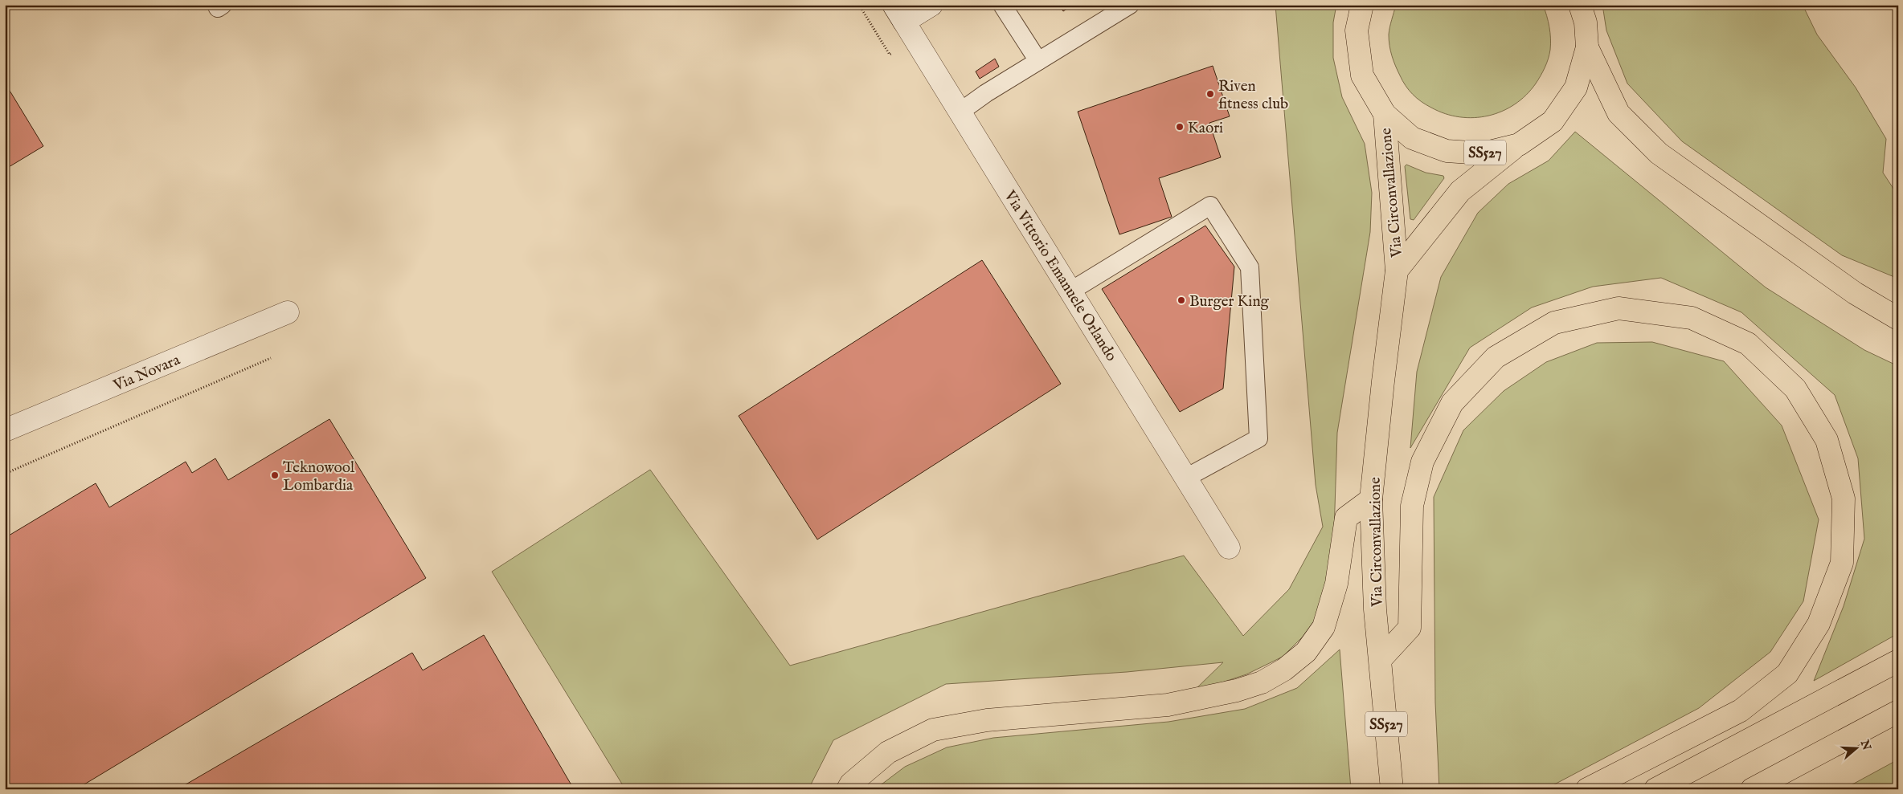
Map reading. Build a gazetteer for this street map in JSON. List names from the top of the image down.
{
  "streets": {
    "main road": ["SS527", "Via Circonvallazione"],
    "street": ["Via Vittorio Emanuele Orlando", "Via Novara"]
  },
  "crossings": [
    ["SS527", "Via Circonvallazione"]
  ],
  "places": [
    "Riven fitness club",
    "Kaori",
    "Burger King",
    "Teknowool Lombardia"
  ],
  "north": "right"
}
